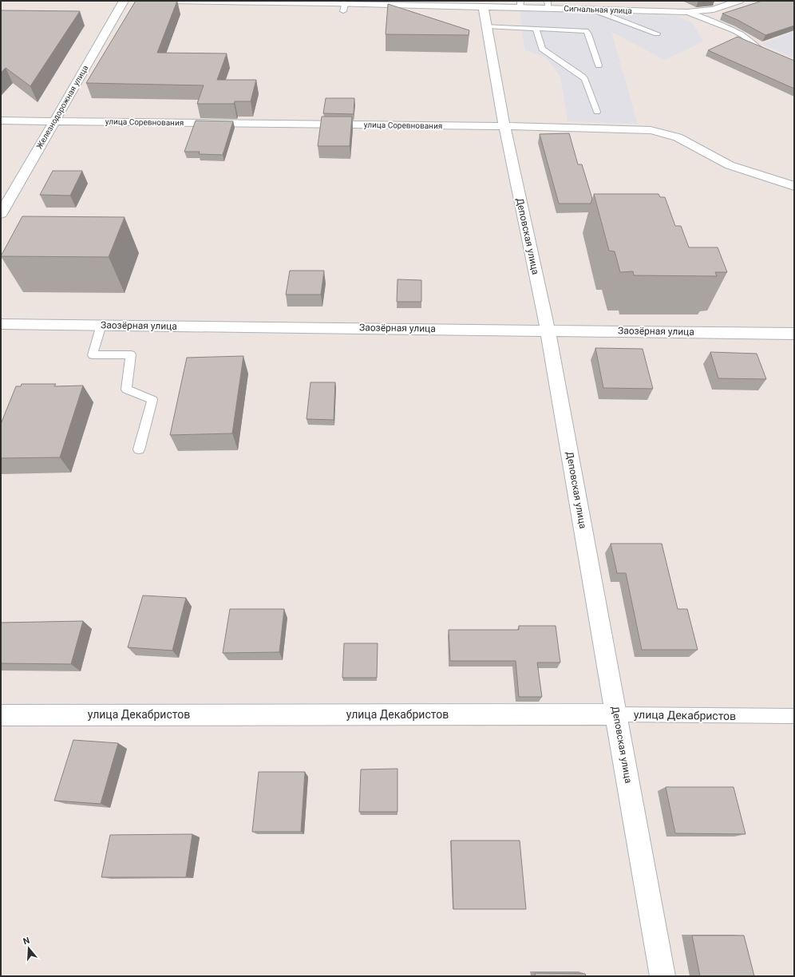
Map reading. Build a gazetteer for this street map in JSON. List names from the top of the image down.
{
  "streets": {
    "street": [
      "Сигнальная улица",
      "Железнодорожная улица",
      "улица Соревнования",
      "Деповская улица",
      "Заозёрная улица",
      "улица Декабристов"
    ]
  },
  "crossings": [
    ["Сигнальная улица", "Деповская улица"],
    ["Железнодорожная улица", "улица Соревнования"],
    ["улица Соревнования", "Деповская улица"],
    ["Деповская улица", "Заозёрная улица"],
    ["Деповская улица", "улица Декабристов"]
  ],
  "north": "top"
}
